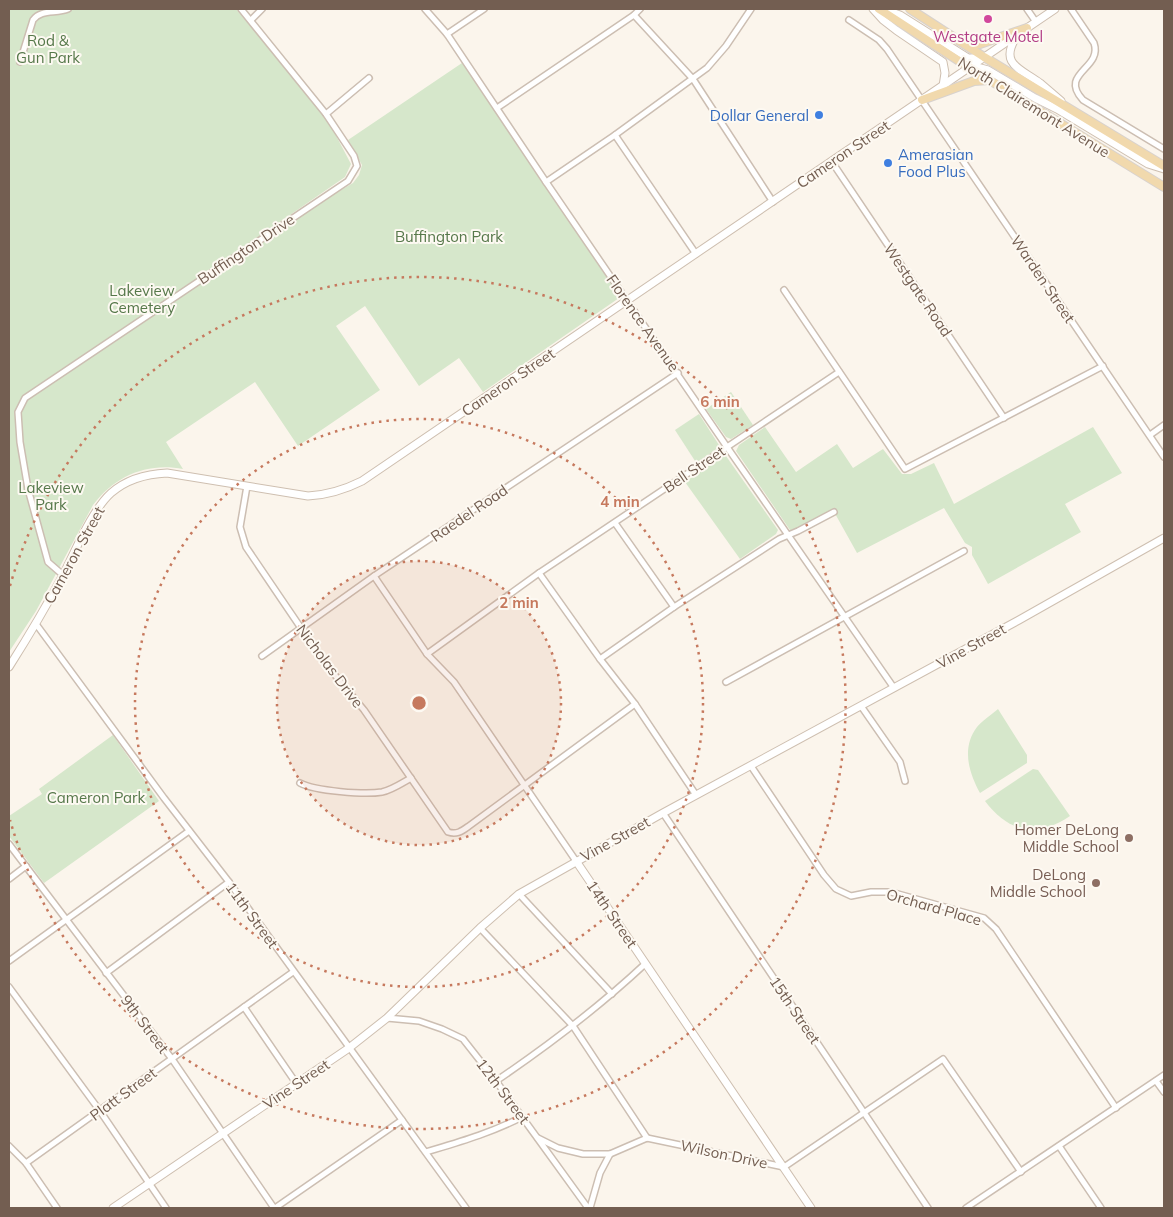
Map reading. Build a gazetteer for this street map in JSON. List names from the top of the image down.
{
  "streets": {
    "main road": [
      "North Clairemont Avenue",
      "Cameron Street",
      "Vine Street",
      "14th Street"
    ],
    "street": [
      "Buffington Drive",
      "Warden Street",
      "Westgate Road",
      "Florence Avenue",
      "Bell Street",
      "Raedel Road",
      "Nicholas Drive",
      "Orchard Place",
      "11th Street",
      "15th Street",
      "9th Street",
      "12th Street",
      "Platt Street",
      "Wilson Drive"
    ]
  },
  "crossings": [
    ["North Clairemont Avenue", "Cameron Street"],
    ["Cameron Street", "Buffington Drive"],
    ["Cameron Street", "Warden Street"],
    ["Cameron Street", "Westgate Road"],
    ["Cameron Street", "Florence Avenue"],
    ["Cameron Street", "Nicholas Drive"],
    ["Cameron Street", "11th Street"],
    ["Florence Avenue", "Bell Street"],
    ["Florence Avenue", "Raedel Road"],
    ["Florence Avenue", "Vine Street"],
    ["Bell Street", "14th Street"],
    ["Raedel Road", "Nicholas Drive"],
    ["Raedel Road", "14th Street"],
    ["Vine Street", "Orchard Place"],
    ["Vine Street", "14th Street"],
    ["Vine Street", "11th Street"],
    ["Vine Street", "15th Street"],
    ["Vine Street", "9th Street"],
    ["Vine Street", "12th Street"],
    ["Nicholas Drive", "14th Street"],
    ["14th Street", "Wilson Drive"],
    ["11th Street", "Platt Street"],
    ["15th Street", "Wilson Drive"],
    ["9th Street", "Platt Street"]
  ],
  "parks": [
    "Rod & Gun Park",
    "Buffington Park",
    "Lakeview Cemetery",
    "Lakeview Park",
    "Cameron Park"
  ],
  "places": [
    "Westgate Motel",
    "Dollar General",
    "Amerasian Food Plus",
    "Homer DeLong Middle School",
    "DeLong Middle School"
  ],
  "rings": ["6 min", "4 min", "2 min"]
}
